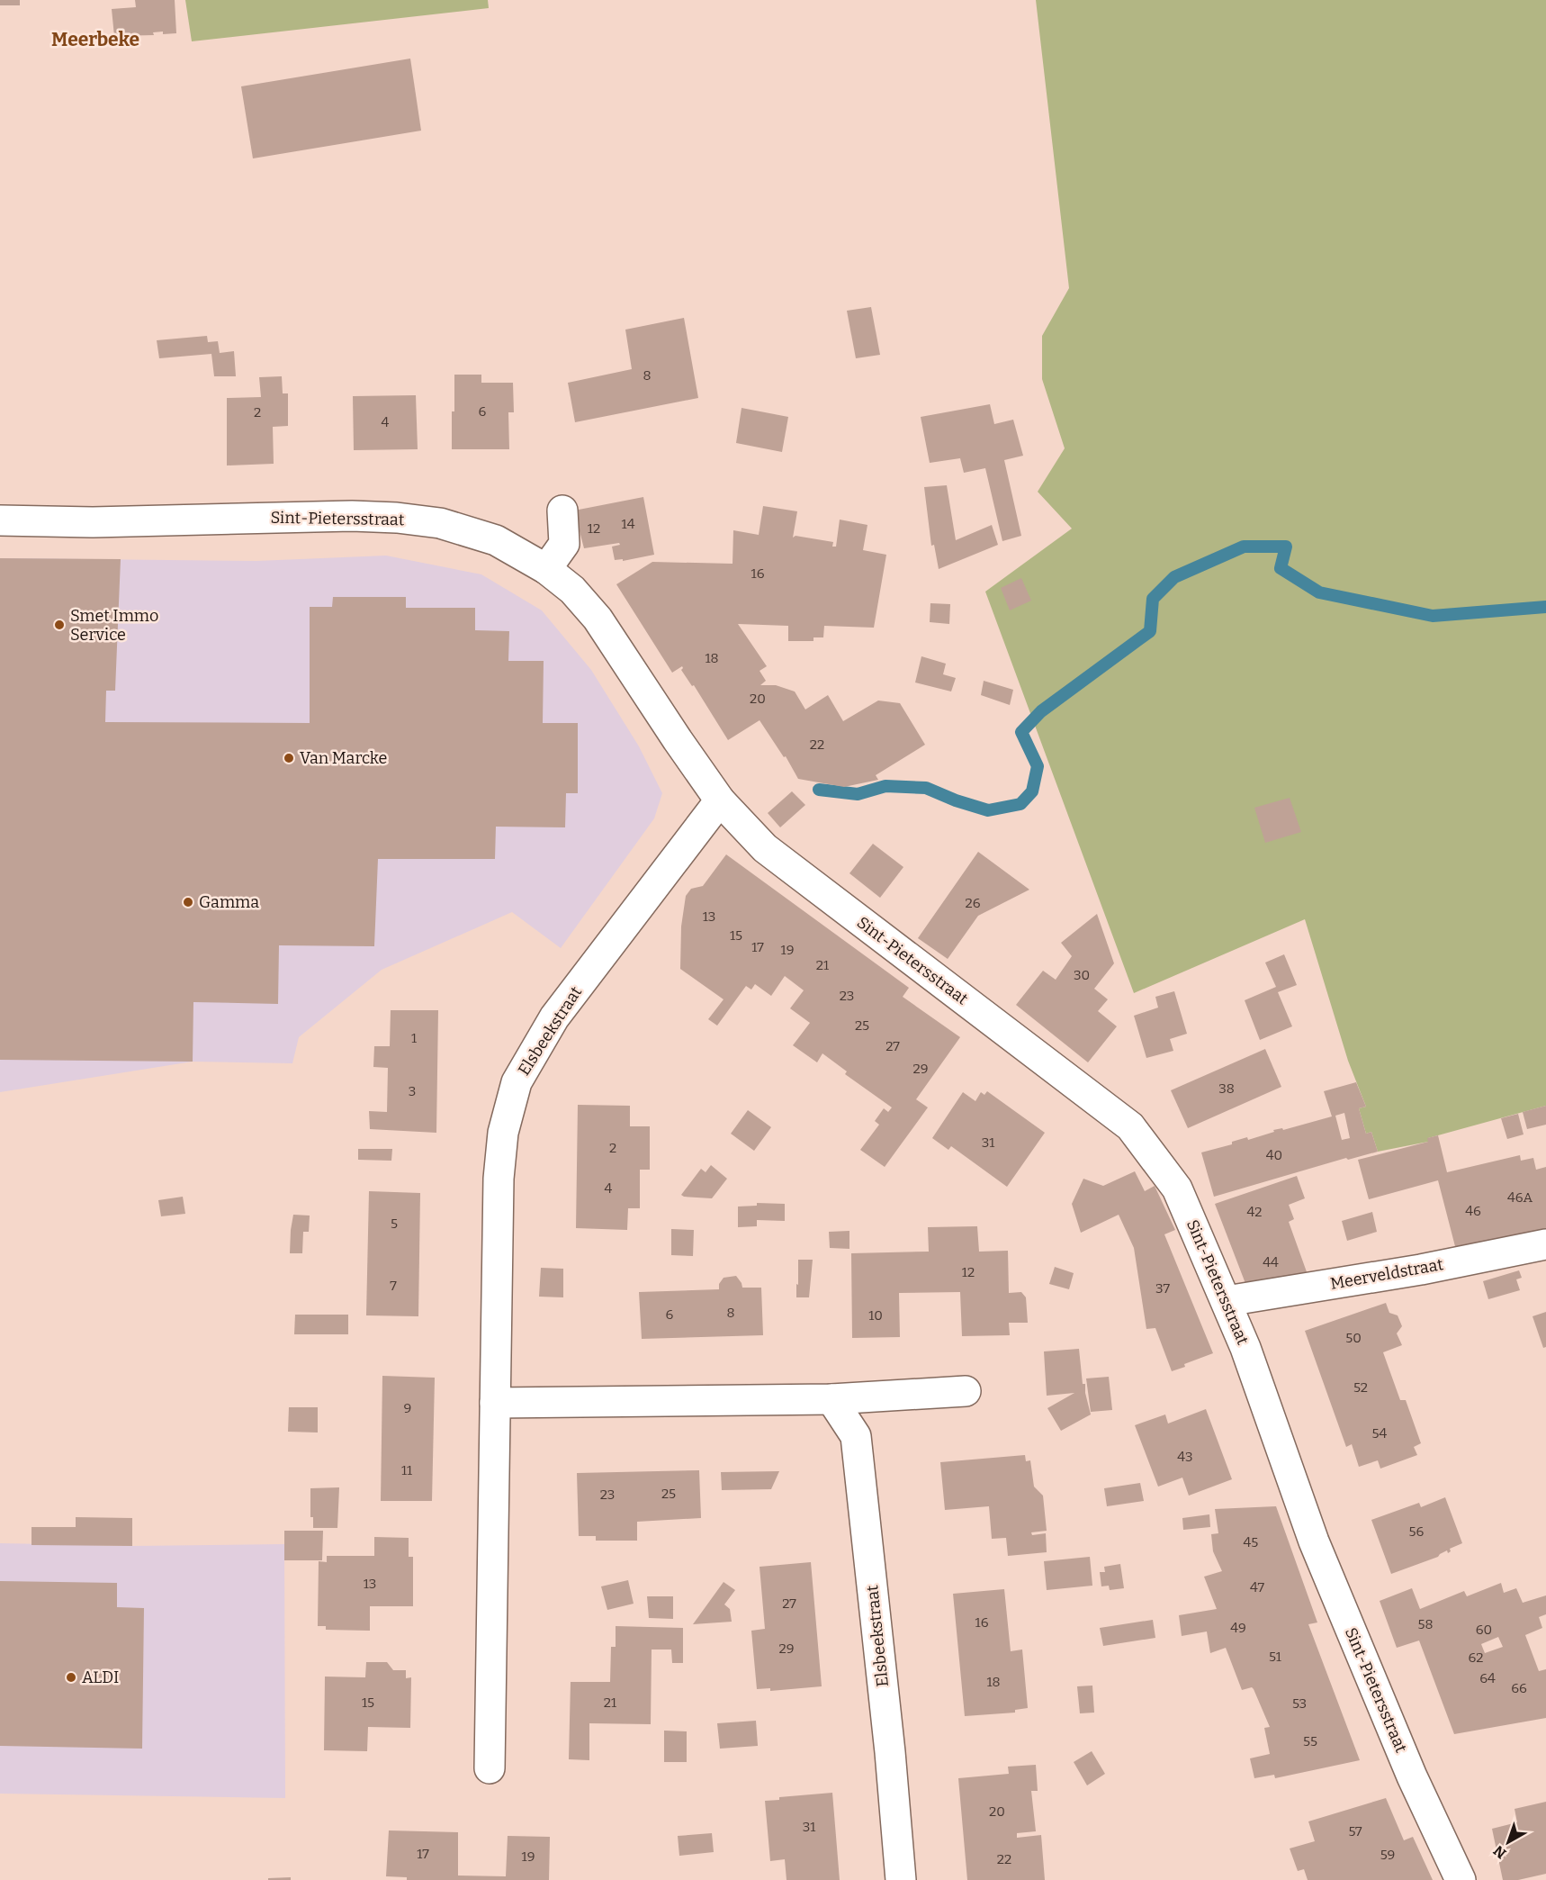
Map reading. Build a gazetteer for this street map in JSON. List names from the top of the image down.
{
  "streets": {
    "street": ["Sint-Pietersstraat", "Elsbeekstraat", "Meerveldstraat"]
  },
  "crossings": [
    ["Sint-Pietersstraat", "Elsbeekstraat"],
    ["Sint-Pietersstraat", "Meerveldstraat"]
  ],
  "districts": ["Meerbeke"],
  "places": [
    "Smet Immo Service",
    "Van Marcke",
    "Gamma",
    "ALDI"
  ],
  "house_numbers": [
    "8",
    "6",
    "2",
    "4",
    "14",
    "12",
    "16",
    "18",
    "20",
    "22",
    "26",
    "13",
    "15",
    "17",
    "19",
    "21",
    "30",
    "23",
    "25",
    "1",
    "27",
    "29",
    "38",
    "3",
    "31",
    "2",
    "40",
    "4",
    "46A",
    "46",
    "42",
    "5",
    "44",
    "12",
    "7",
    "37",
    "8",
    "6",
    "10",
    "50",
    "52",
    "9",
    "54",
    "43",
    "11",
    "25",
    "23",
    "56",
    "45",
    "13",
    "47",
    "27",
    "16",
    "58",
    "49",
    "60",
    "29",
    "51",
    "62",
    "64",
    "18",
    "66",
    "15",
    "21",
    "53",
    "55",
    "20",
    "31",
    "57",
    "17",
    "59",
    "19",
    "22"
  ],
  "north": "bottom left"
}
